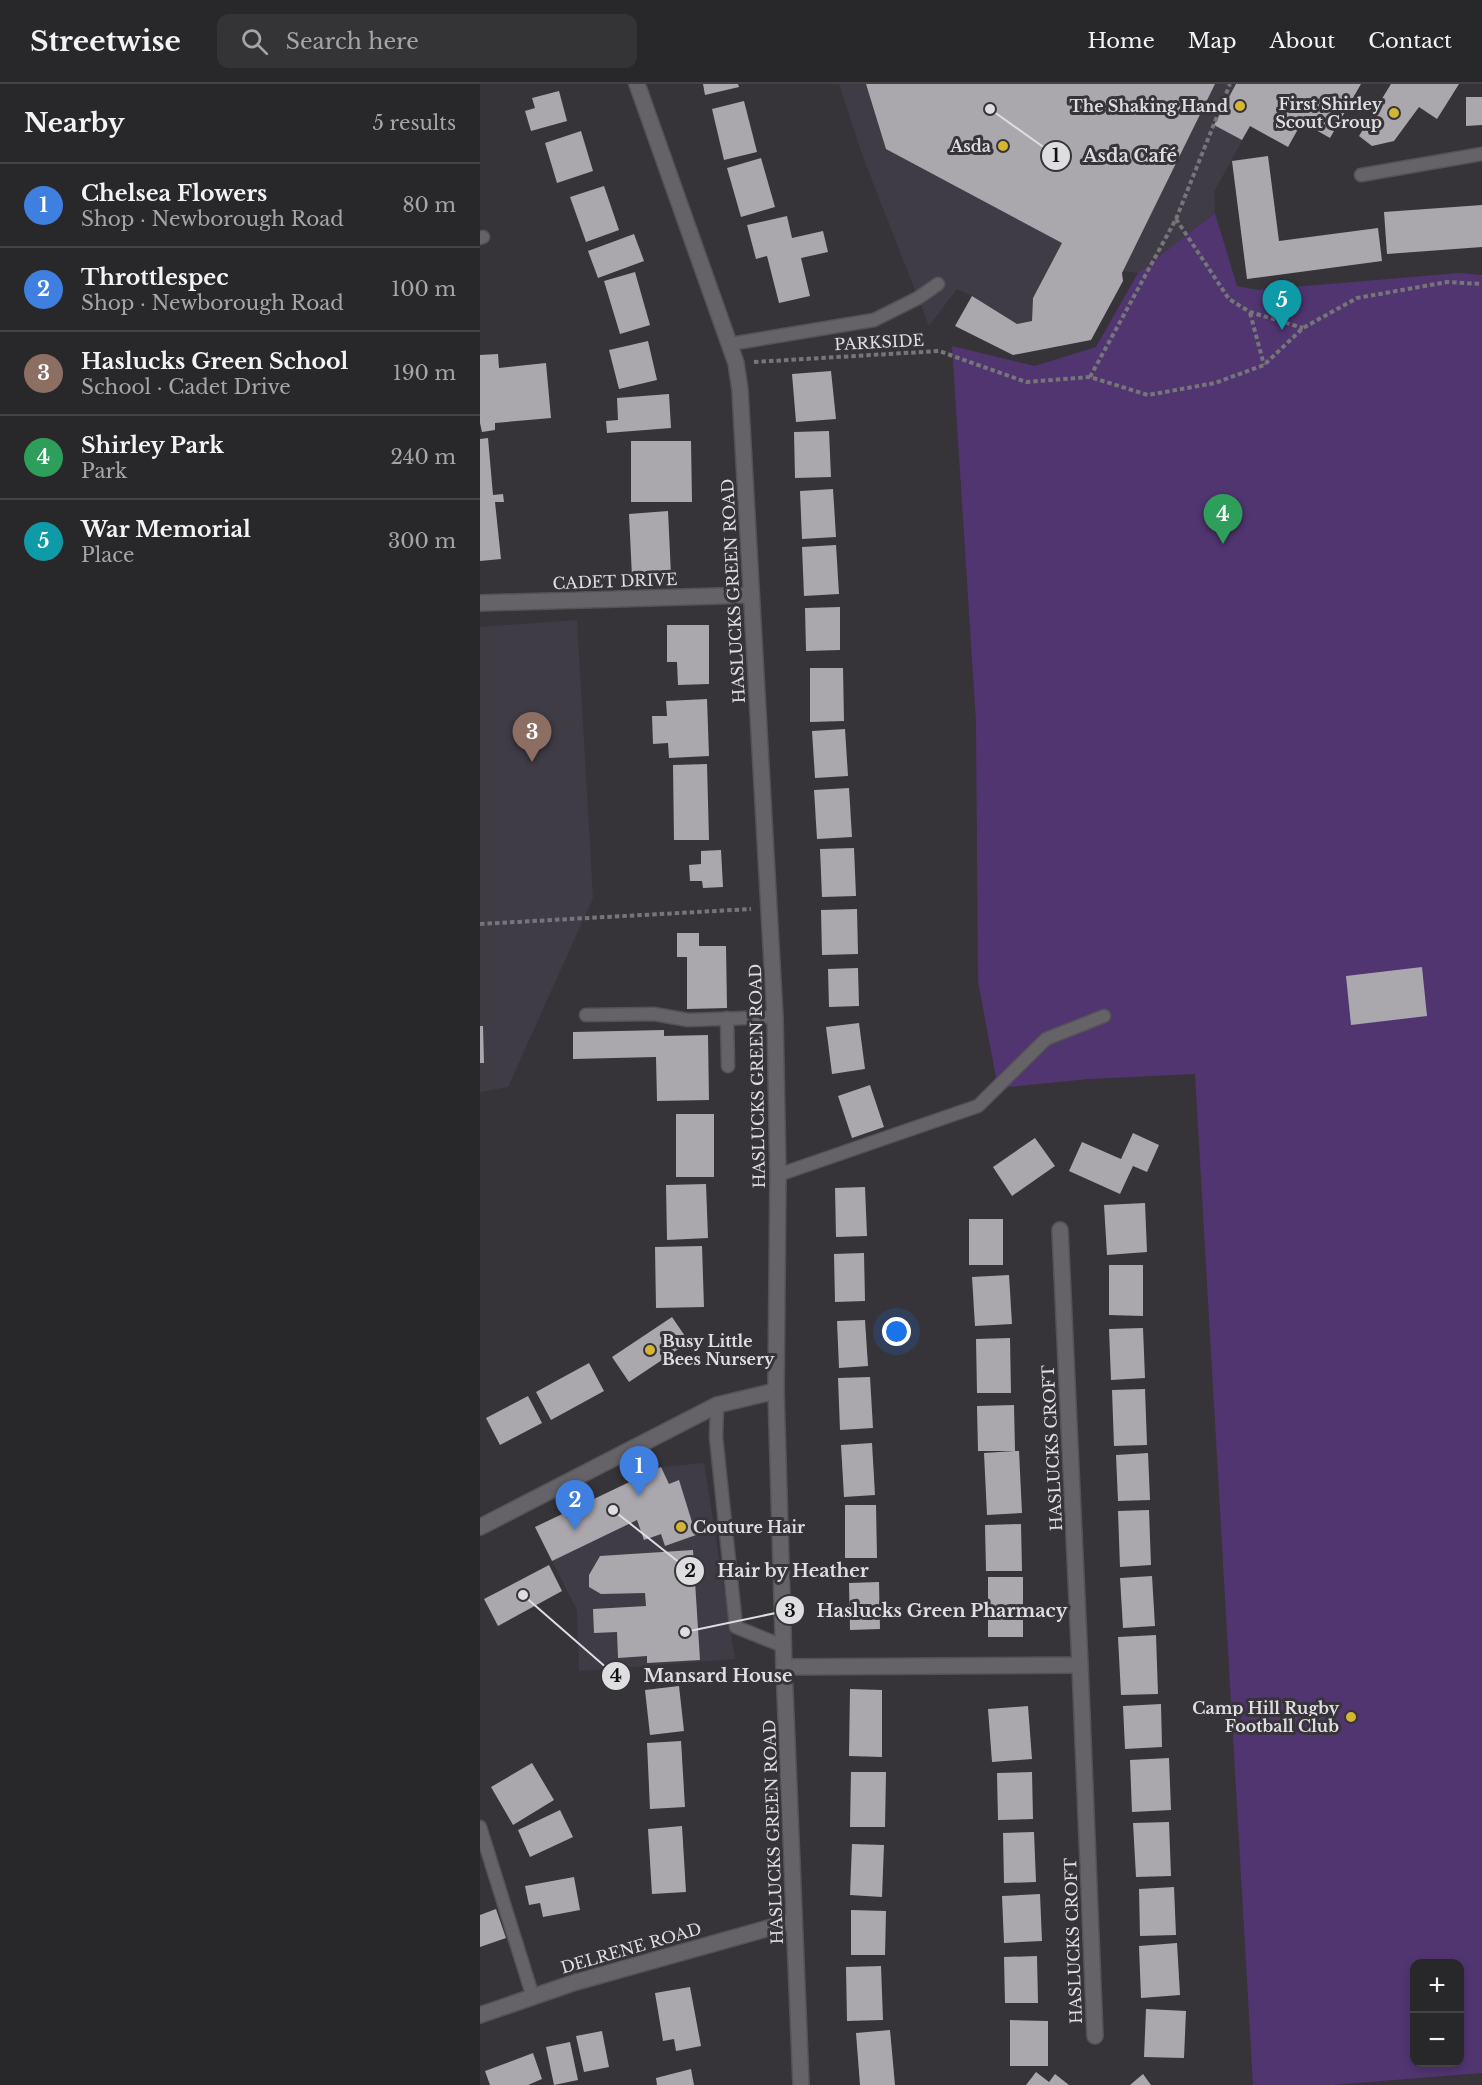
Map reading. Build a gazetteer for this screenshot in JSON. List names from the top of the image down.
{
  "streets": {
    "street": [
      "CADET DRIVE",
      "HASLUCKS GREEN ROAD",
      "HASLUCKS CROFT",
      "DELRENE ROAD"
    ],
    "path": ["PARKSIDE"]
  },
  "crossings": [
    ["PARKSIDE", "HASLUCKS GREEN ROAD"],
    ["CADET DRIVE", "HASLUCKS GREEN ROAD"],
    ["HASLUCKS GREEN ROAD", "DELRENE ROAD"]
  ],
  "places": [
    "The Shaking Hand",
    "Asda Café",
    "First Shirley Scout Group",
    "Asda",
    "Busy Little Bees Nursery",
    "Hair by Heather",
    "Couture Hair",
    "Mansard House",
    "Haslucks Green Pharmacy",
    "Camp Hill Rugby Football Club"
  ],
  "page": {
    "header": "Streetwise",
    "search": "Search here",
    "nav": [
      "Home",
      "Map",
      "About",
      "Contact"
    ],
    "heading": ["Nearby", "5 results"],
    "list": [
      {
        "mark": "1",
        "name": "Chelsea Flowers",
        "note": "Shop · Newborough Road",
        "value": "80 m"
      },
      {
        "mark": "2",
        "name": "Throttlespec",
        "note": "Shop · Newborough Road",
        "value": "100 m"
      },
      {
        "mark": "3",
        "name": "Haslucks Green School",
        "note": "School · Cadet Drive",
        "value": "190 m"
      },
      {
        "mark": "4",
        "name": "Shirley Park",
        "note": "Park",
        "value": "240 m"
      },
      {
        "mark": "5",
        "name": "War Memorial",
        "note": "Place",
        "value": "300 m"
      }
    ],
    "pins": [
      "5",
      "4",
      "3",
      "1",
      "2"
    ],
    "map_buttons": ["+", "−"]
  }
}
